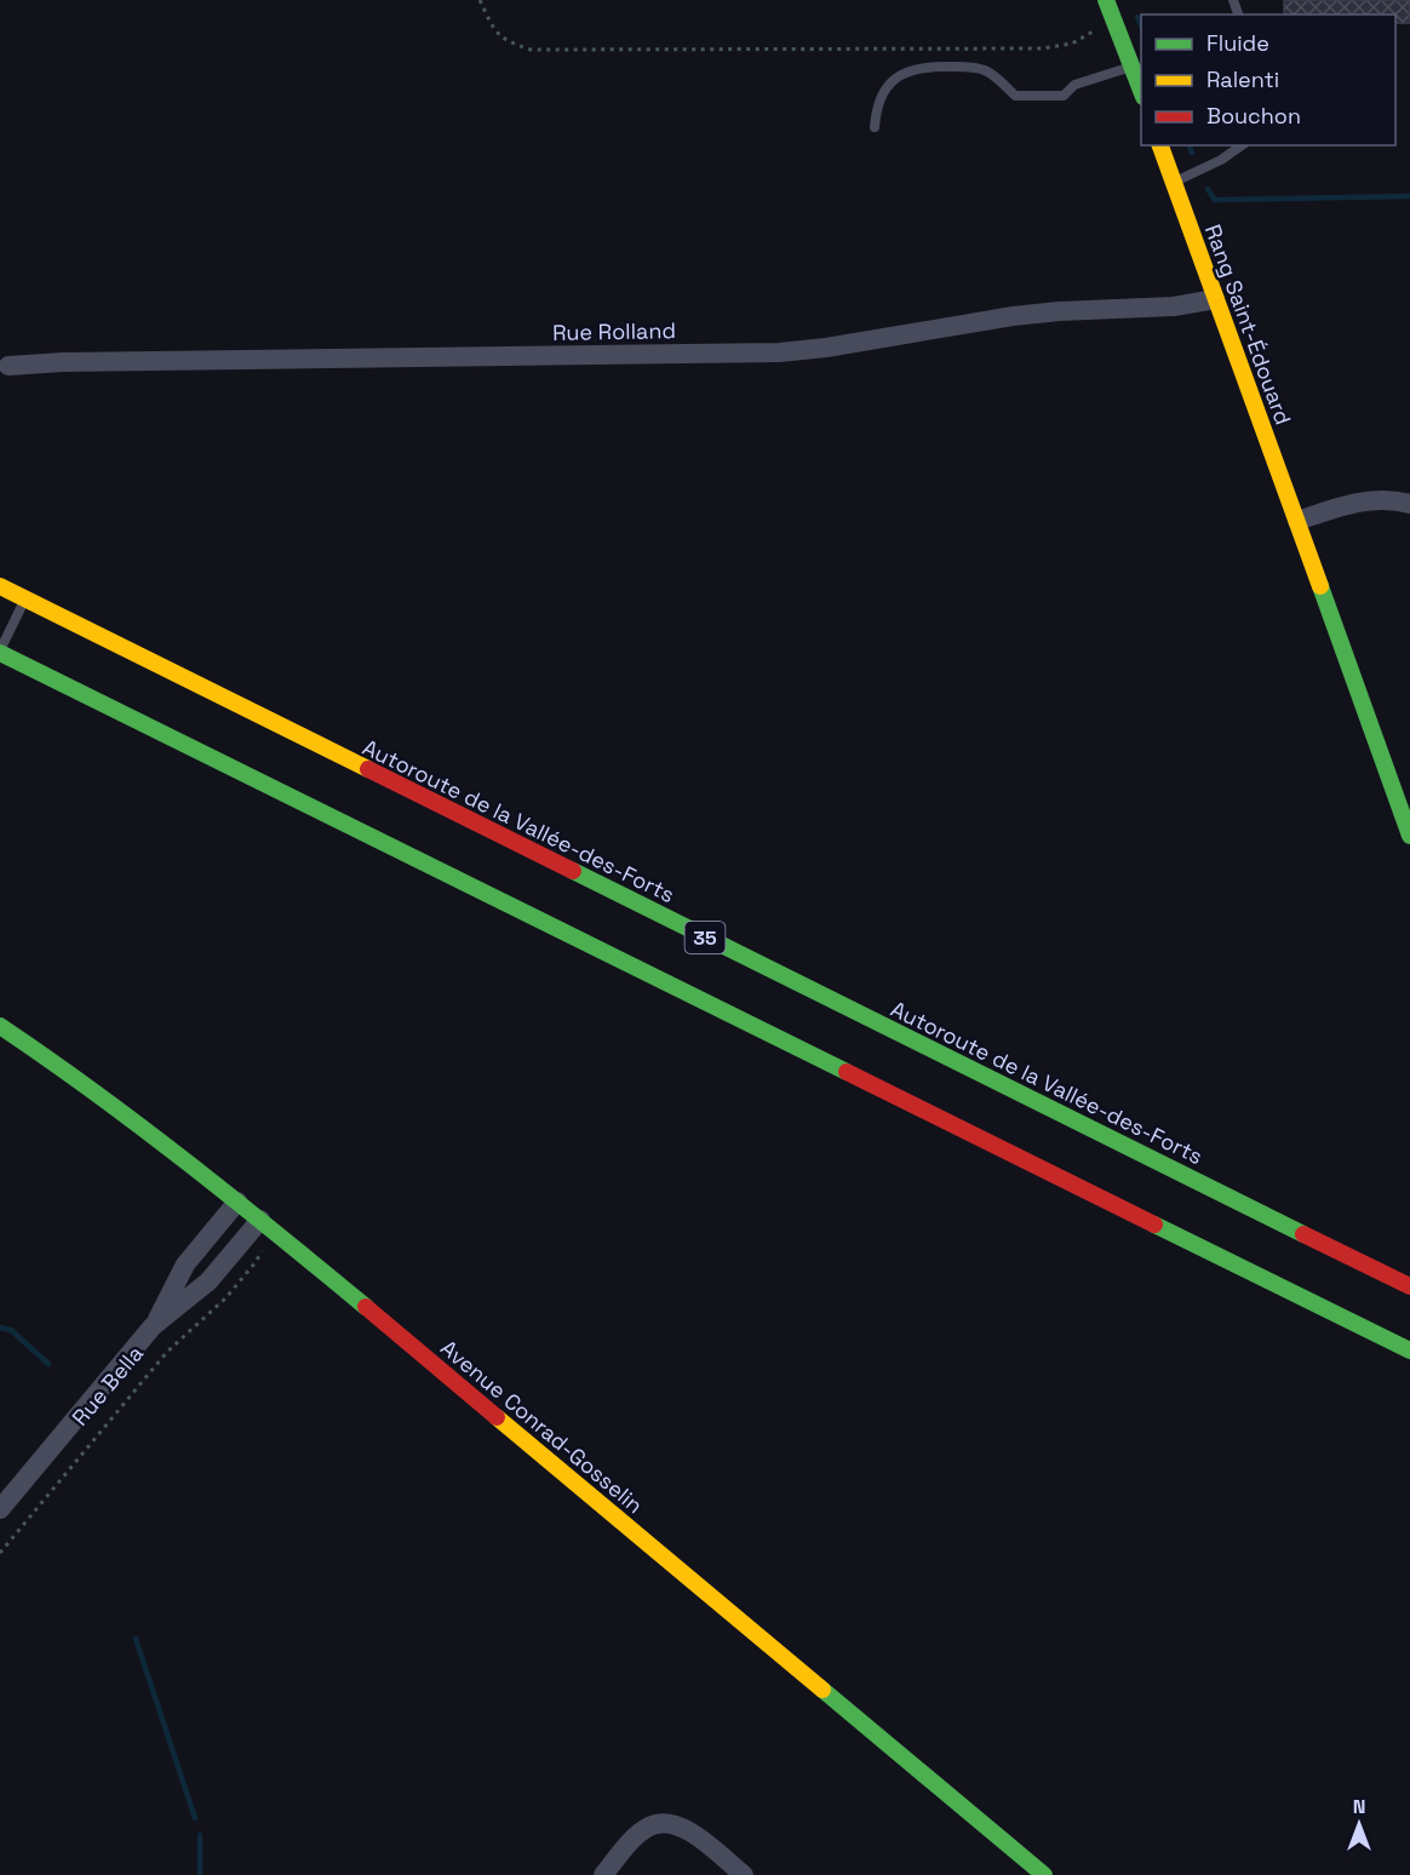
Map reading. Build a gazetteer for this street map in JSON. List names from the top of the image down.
{
  "streets": {
    "main road": [
      "Rang Saint-Édouard",
      "Autoroute de la Vallée-des-Forts",
      "35",
      "Avenue Conrad-Gosselin"
    ],
    "street": ["Rue Rolland", "Rue Bella"]
  },
  "crossings": [
    ["Rang Saint-Édouard", "Rue Rolland"],
    ["Rue Bella", "Avenue Conrad-Gosselin"]
  ],
  "legend": ["Fluide", "Ralenti", "Bouchon"],
  "north": "top"
}
